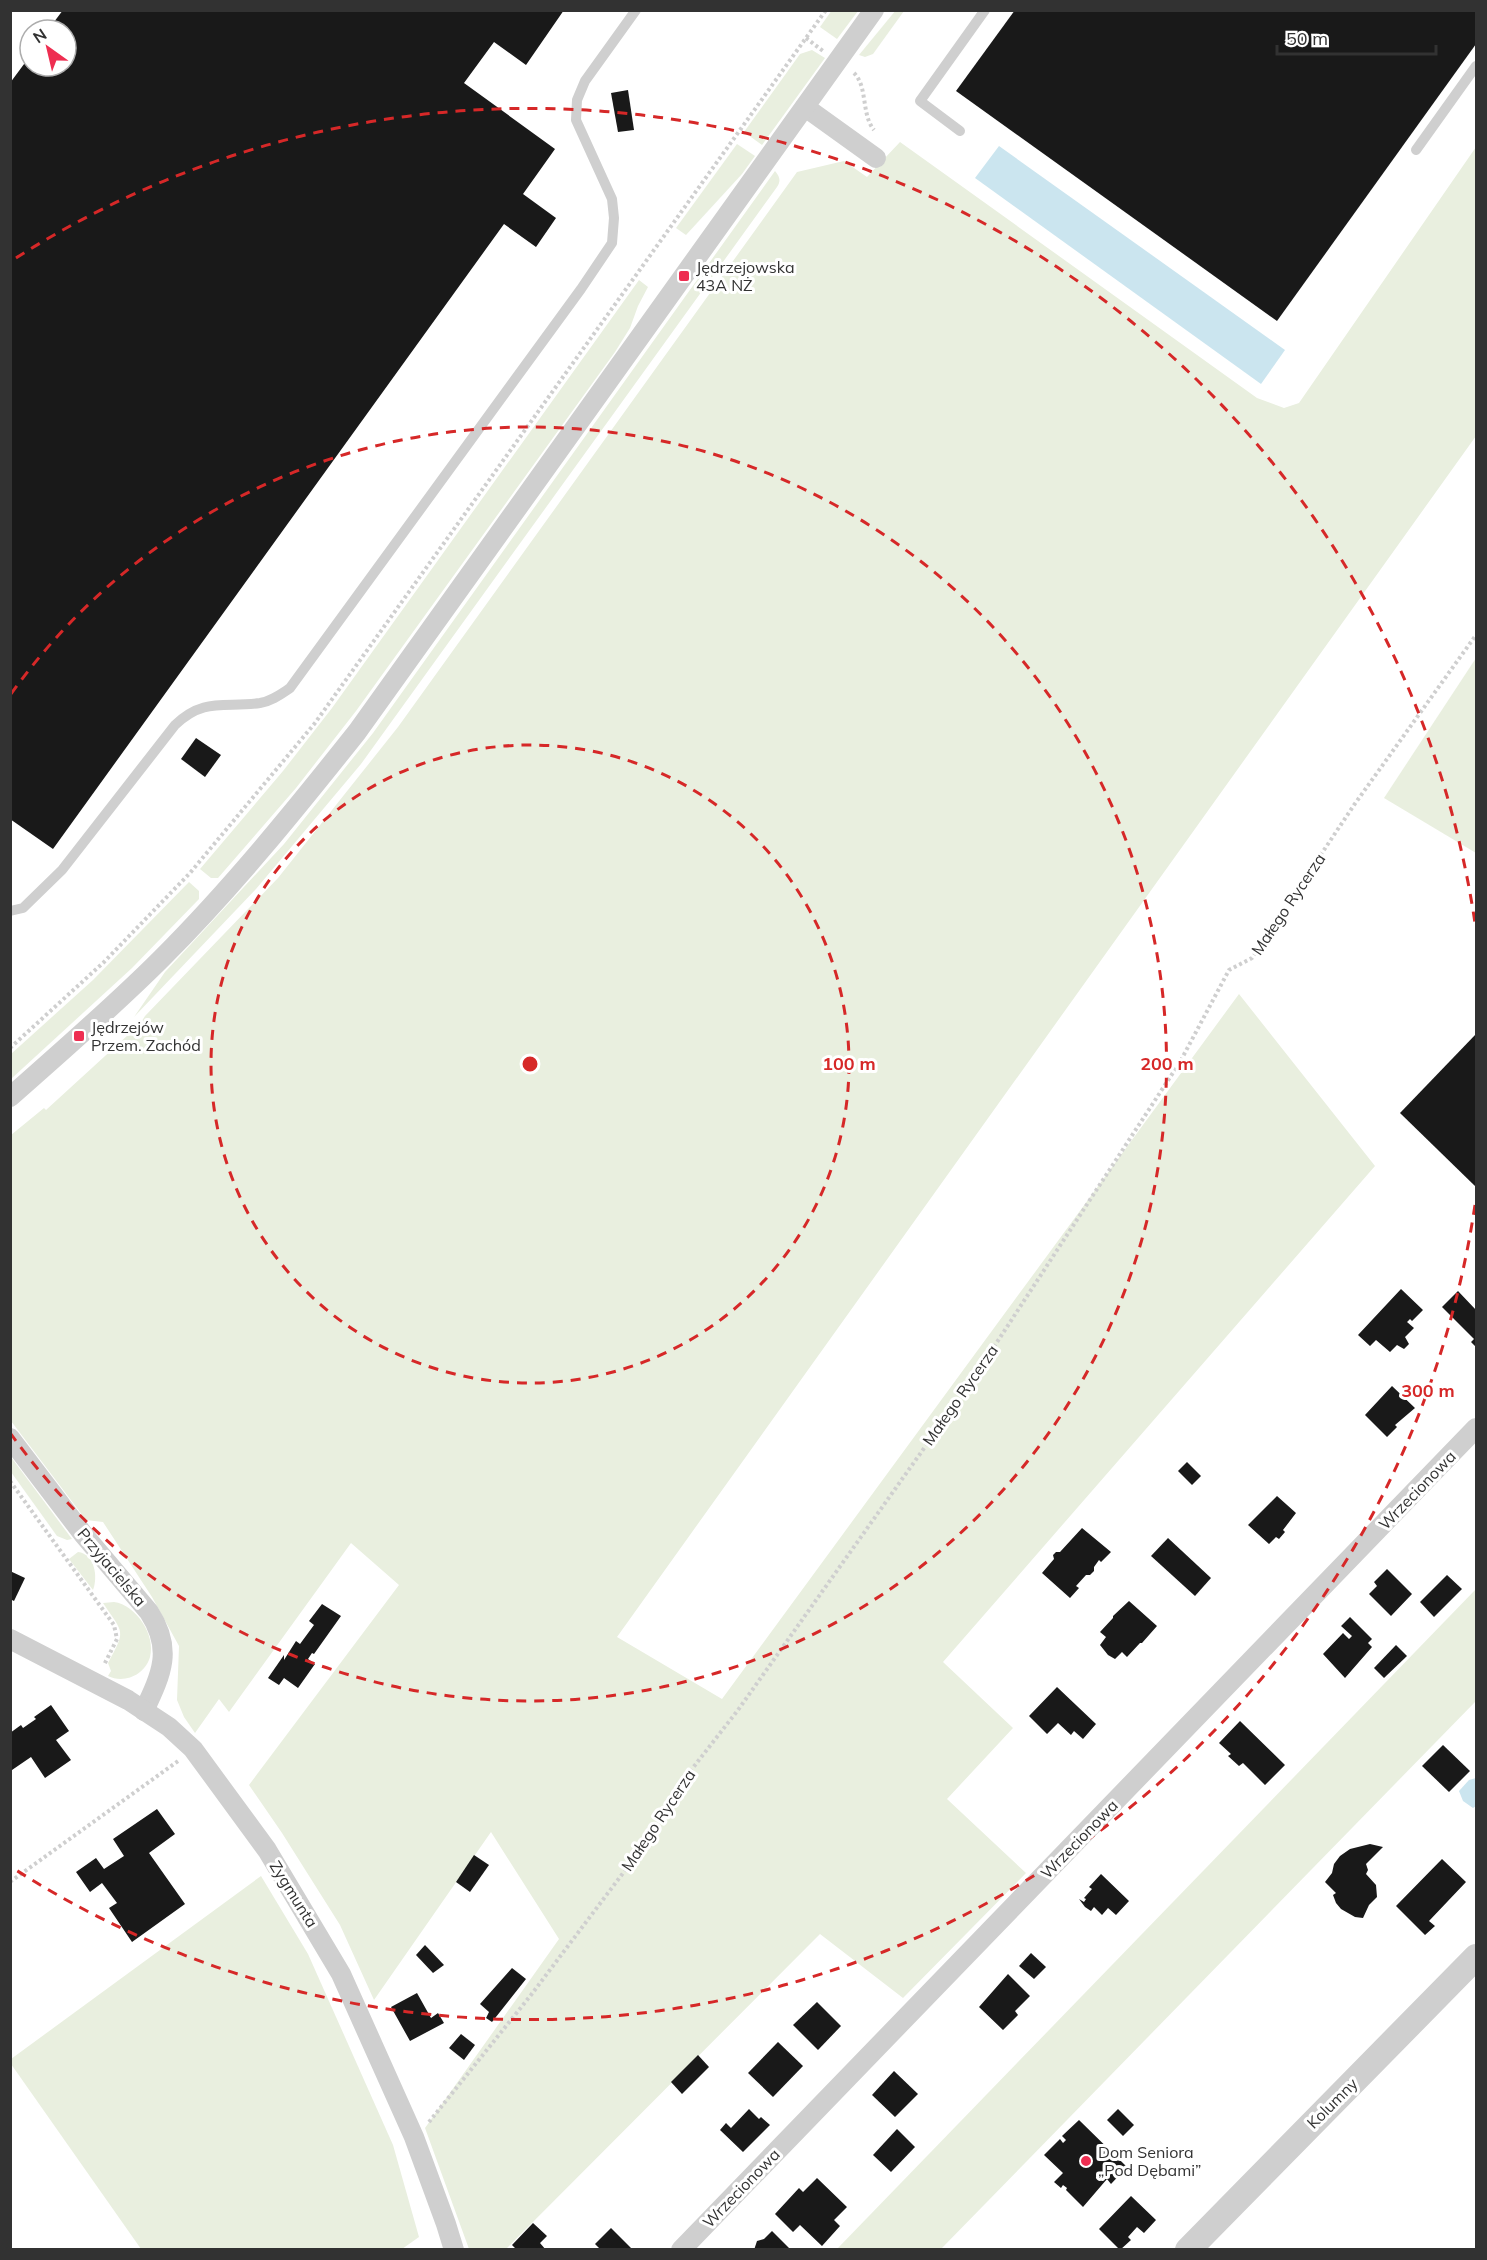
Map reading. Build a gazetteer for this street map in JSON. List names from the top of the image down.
{
  "streets": {
    "street": [
      "Wrzecionowa",
      "Przyjacielska",
      "Zygmunta",
      "Kolumny"
    ],
    "path": ["Małego Rycerza"]
  },
  "crossings": [
    ["Małego Rycerza", "Zygmunta"],
    ["Przyjacielska", "Zygmunta"]
  ],
  "places": {
    "transit": ["Jędrzejowska 43A NŻ", "Jędrzejów Przem. Zachód"],
    "other": ["Dom Seniora „Pod Dębami”"]
  },
  "scale_bar": "50 m",
  "north": "top left",
  "rings": ["100 m", "200 m", "300 m"]
}
